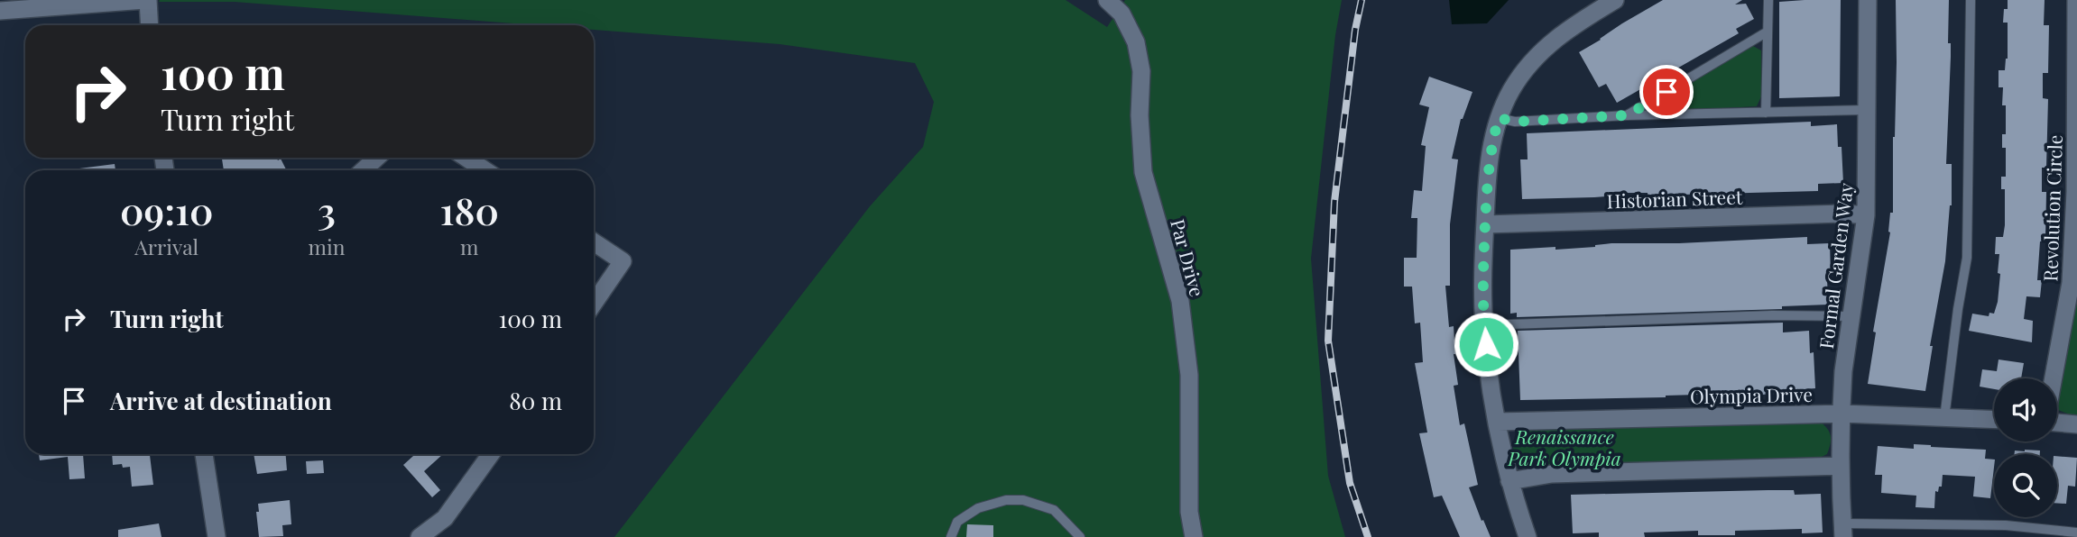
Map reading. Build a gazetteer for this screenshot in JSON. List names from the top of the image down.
{
  "streets": {
    "street": [
      "Historian Street",
      "Revolution Circle",
      "Par Drive",
      "Formal Garden Way",
      "Olympia Drive"
    ]
  },
  "crossings": [
    ["Historian Street", "Formal Garden Way"],
    ["Formal Garden Way", "Olympia Drive"]
  ],
  "parks": ["Renaissance Park Olympia"],
  "page": {
    "turn": ["100 m", "Turn right"],
    "eta": [
      "09:10",
      "Arrival",
      "3",
      "min",
      "180",
      "m"
    ],
    "list": [
      {
        "name": "Turn right",
        "value": "100 m"
      },
      {
        "name": "Arrive at destination",
        "value": "80 m"
      }
    ]
  }
}
